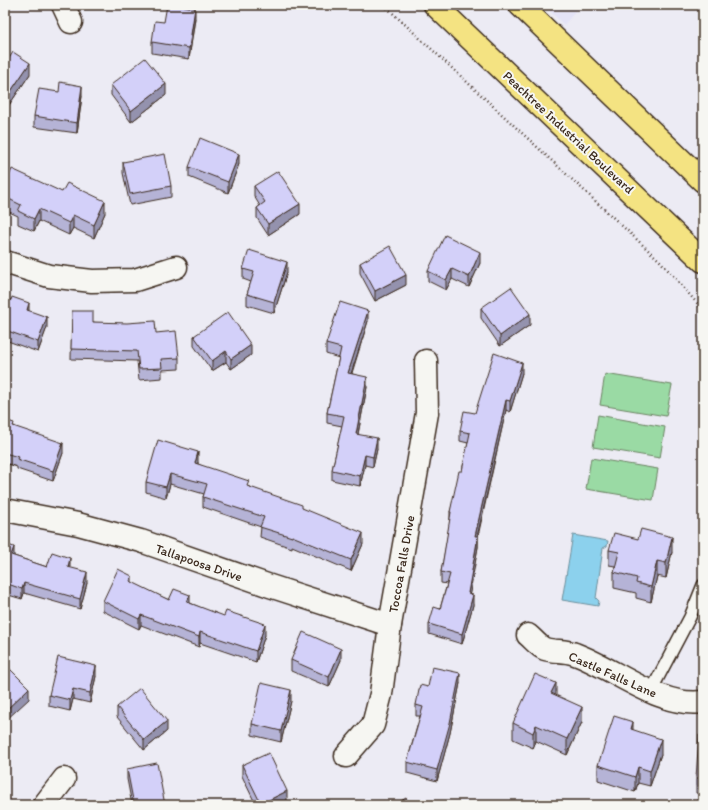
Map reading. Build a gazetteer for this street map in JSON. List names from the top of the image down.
{
  "streets": {
    "highway": ["Peachtree Industrial Boulevard"],
    "street": ["Tallapoosa Drive", "Toccoa Falls Drive", "Castle Falls Lane"]
  },
  "crossings": [
    ["Tallapoosa Drive", "Toccoa Falls Drive"]
  ]
}
